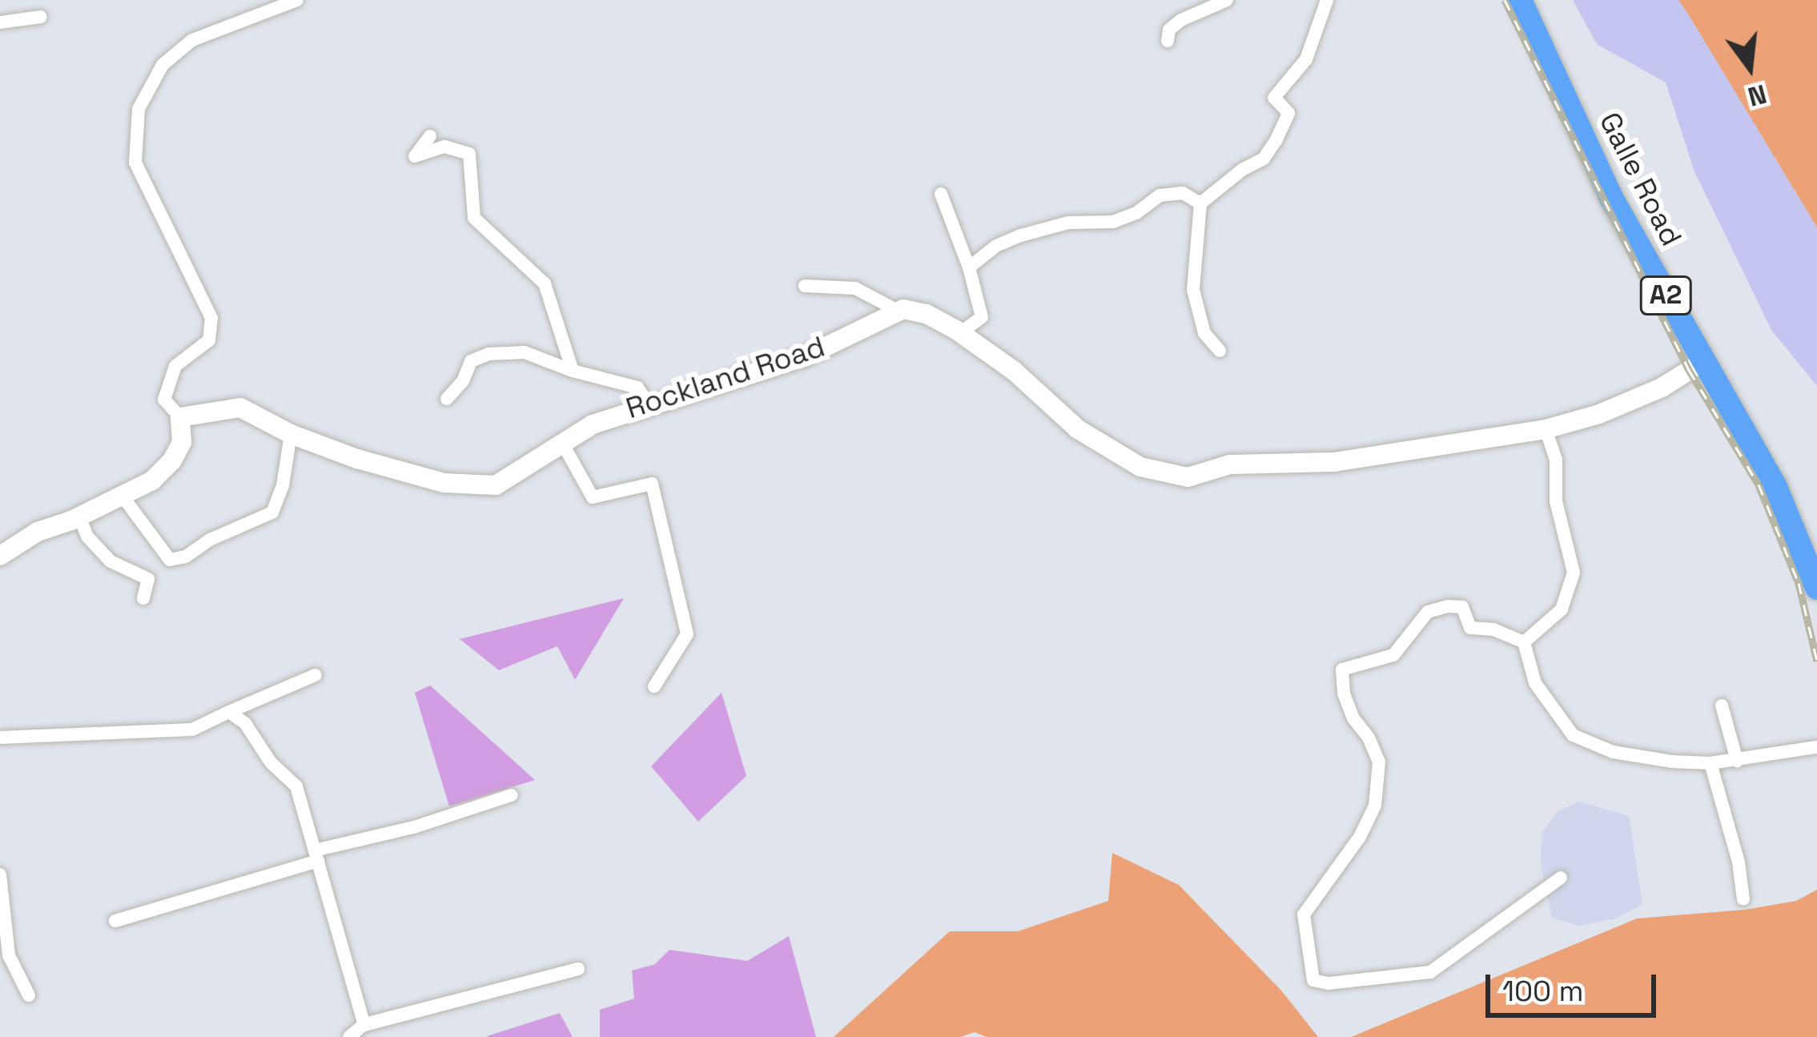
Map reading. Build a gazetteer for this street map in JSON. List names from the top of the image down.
{
  "streets": {
    "highway": ["Galle Road", "A2"],
    "street": ["Rockland Road"]
  },
  "scale_bar": "100 m",
  "north": "bottom"
}
